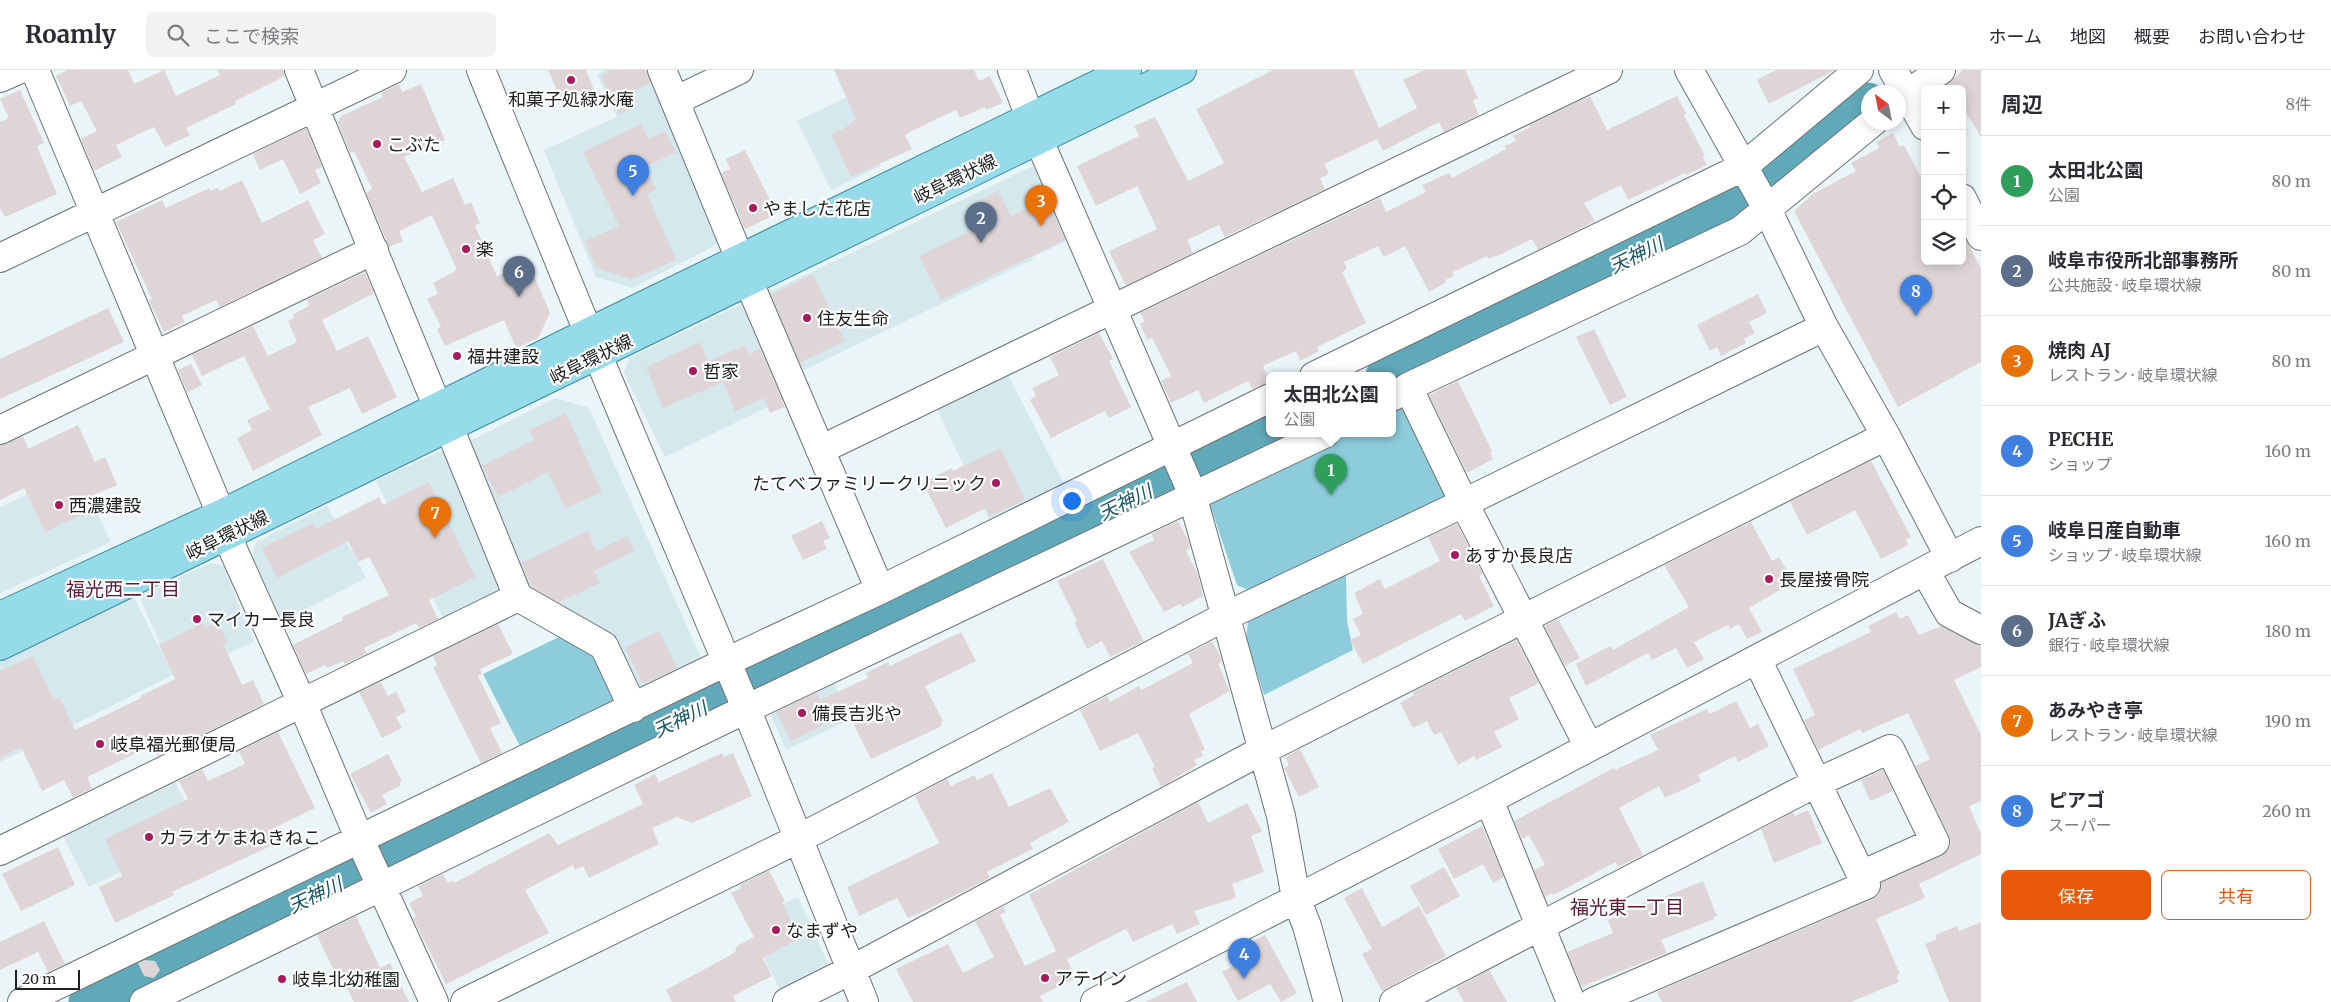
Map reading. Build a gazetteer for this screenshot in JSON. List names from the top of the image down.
{
  "streets": {
    "main road": ["岐阜環状線"]
  },
  "districts": ["福光西二丁目", "福光東一丁目"],
  "water": ["天神川"],
  "places": [
    "和菓子処緑水庵",
    "こぶた",
    "やました花店",
    "楽",
    "住友生命",
    "福井建設",
    "哲家",
    "たてべファミリークリニック",
    "西濃建設",
    "あすか長良店",
    "長屋接骨院",
    "マイカー長良",
    "備長吉兆や",
    "岐阜福光郵便局",
    "カラオケまねきねこ",
    "なまずや",
    "アテイン",
    "岐阜北幼稚園"
  ],
  "scale_bar": "20 m",
  "north": "top left",
  "page": {
    "header": "Roamly",
    "search": "ここで検索",
    "nav": [
      "ホーム",
      "地図",
      "概要",
      "お問い合わせ"
    ],
    "heading": ["周辺", "8件"],
    "map_buttons": ["+", "−"],
    "list": [
      {
        "mark": "1",
        "name": "太田北公園",
        "note": "公園",
        "value": "80 m"
      },
      {
        "mark": "2",
        "name": "岐阜市役所北部事務所",
        "note": "公共施設 · 岐阜環状線",
        "value": "80 m"
      },
      {
        "mark": "3",
        "name": "焼肉 AJ",
        "note": "レストラン · 岐阜環状線",
        "value": "80 m"
      },
      {
        "mark": "4",
        "name": "PECHE",
        "note": "ショップ",
        "value": "160 m"
      },
      {
        "mark": "5",
        "name": "岐阜日産自動車",
        "note": "ショップ · 岐阜環状線",
        "value": "160 m"
      },
      {
        "mark": "6",
        "name": "JAぎふ",
        "note": "銀行 · 岐阜環状線",
        "value": "180 m"
      },
      {
        "mark": "7",
        "name": "あみやき亭",
        "note": "レストラン · 岐阜環状線",
        "value": "190 m"
      },
      {
        "mark": "8",
        "name": "ピアゴ",
        "note": "スーパー",
        "value": "260 m"
      }
    ],
    "pins": [
      "5",
      "3",
      "2",
      "6",
      "8",
      "1",
      "7",
      "4"
    ],
    "popup": ["太田北公園", "公園"],
    "buttons": ["保存", "共有"],
    "scale": "20 m"
  }
}
